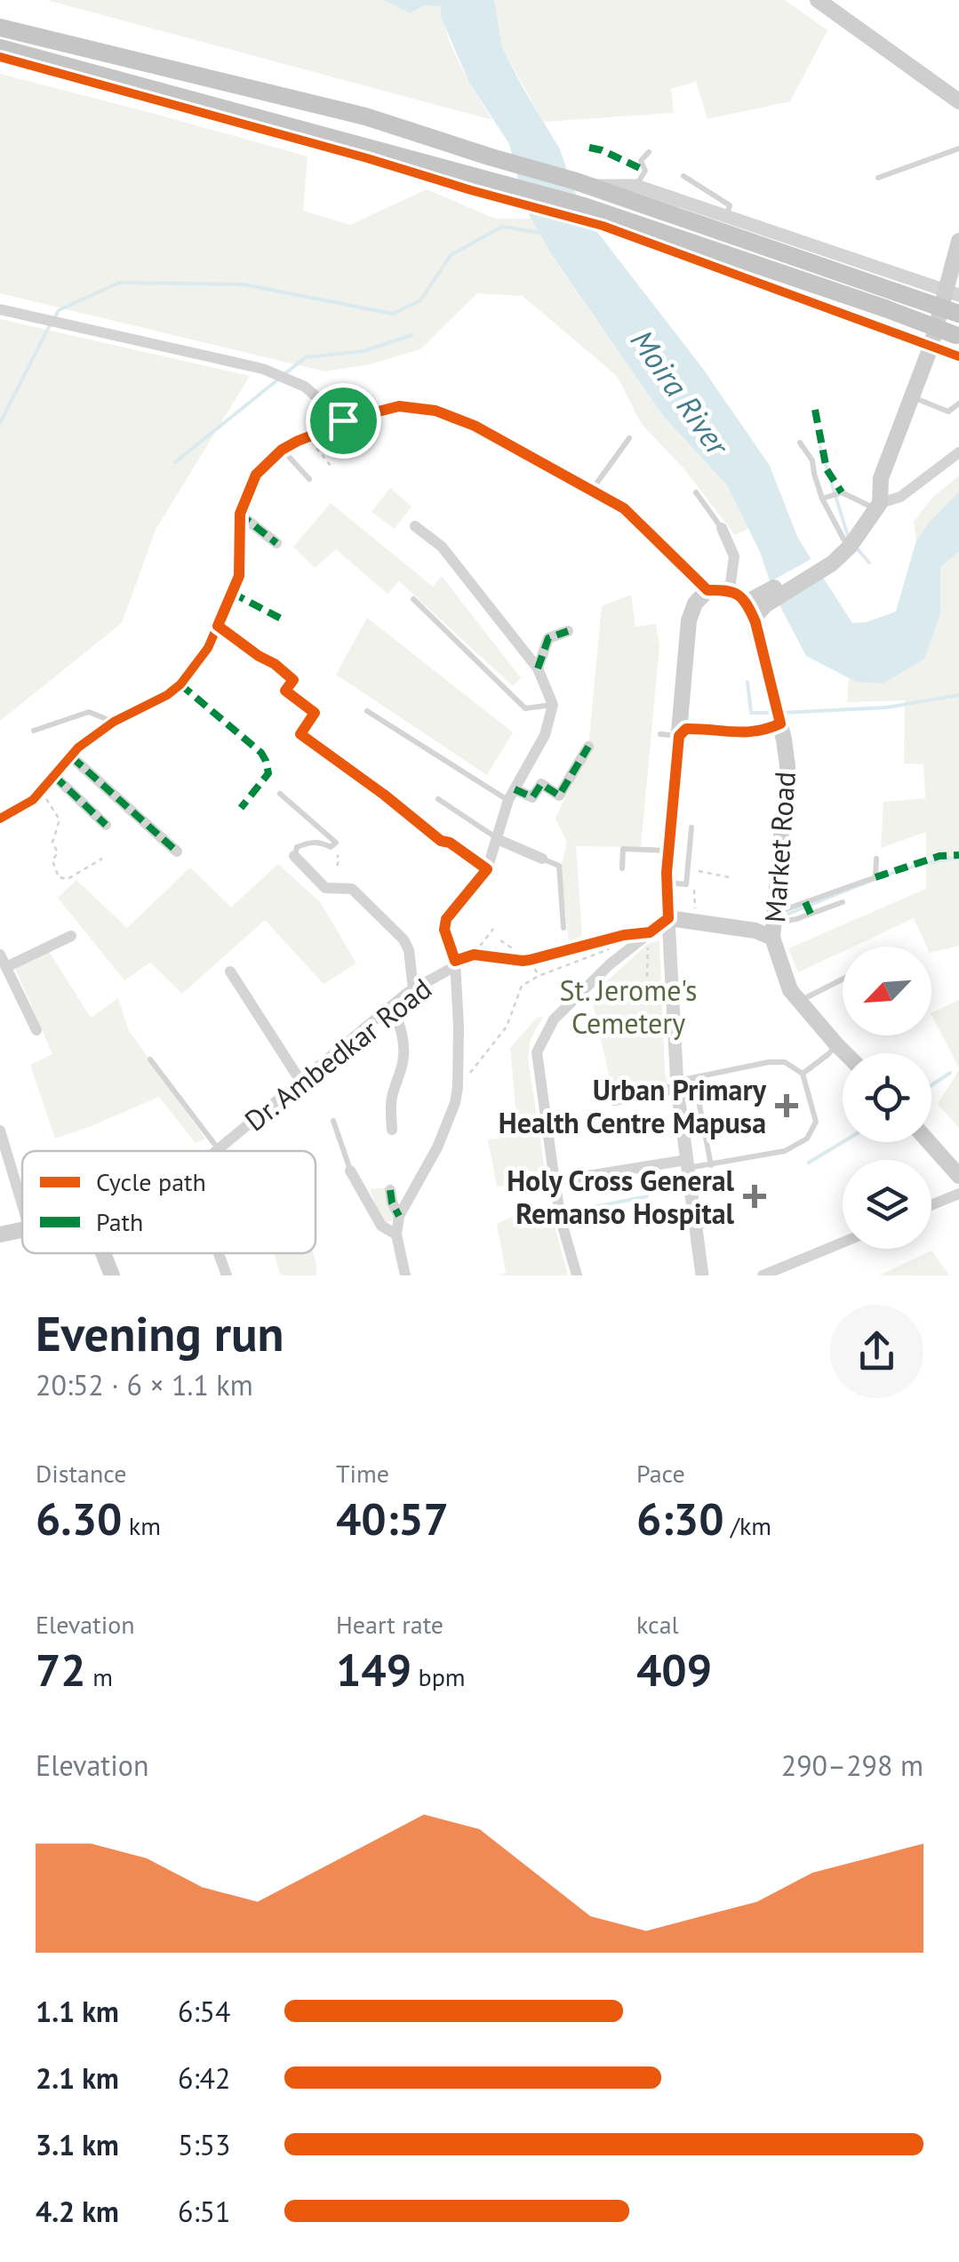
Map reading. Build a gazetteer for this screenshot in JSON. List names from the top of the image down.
{
  "streets": {
    "main road": ["Market Road"],
    "street": ["Dr. Ambedkar Road"]
  },
  "water": ["Moira River"],
  "parks": ["St. Jerome's Cemetery"],
  "places": {
    "health": ["Urban Primary Health Centre Mapusa", "Holy Cross General Remanso Hospital"]
  },
  "legend": ["Cycle path", "Path"],
  "north": "bottom left",
  "page": {
    "heading": ["Evening run", "20:52 · 6 × 1.1 km"],
    "stats": [
      ["Distance", "6.30 km"],
      ["Time", "40:57"],
      ["Pace", "6:30 /km"],
      ["Elevation", "72 m"],
      ["Heart rate", "149 bpm"],
      ["kcal", "409"]
    ],
    "chart": ["Elevation", "290–298 m"],
    "list": [
      {
        "name": "1.1 km",
        "note": "6:54"
      },
      {
        "name": "2.1 km",
        "note": "6:42"
      },
      {
        "name": "3.1 km",
        "note": "5:53"
      },
      {
        "name": "4.2 km",
        "note": "6:51"
      }
    ]
  }
}
